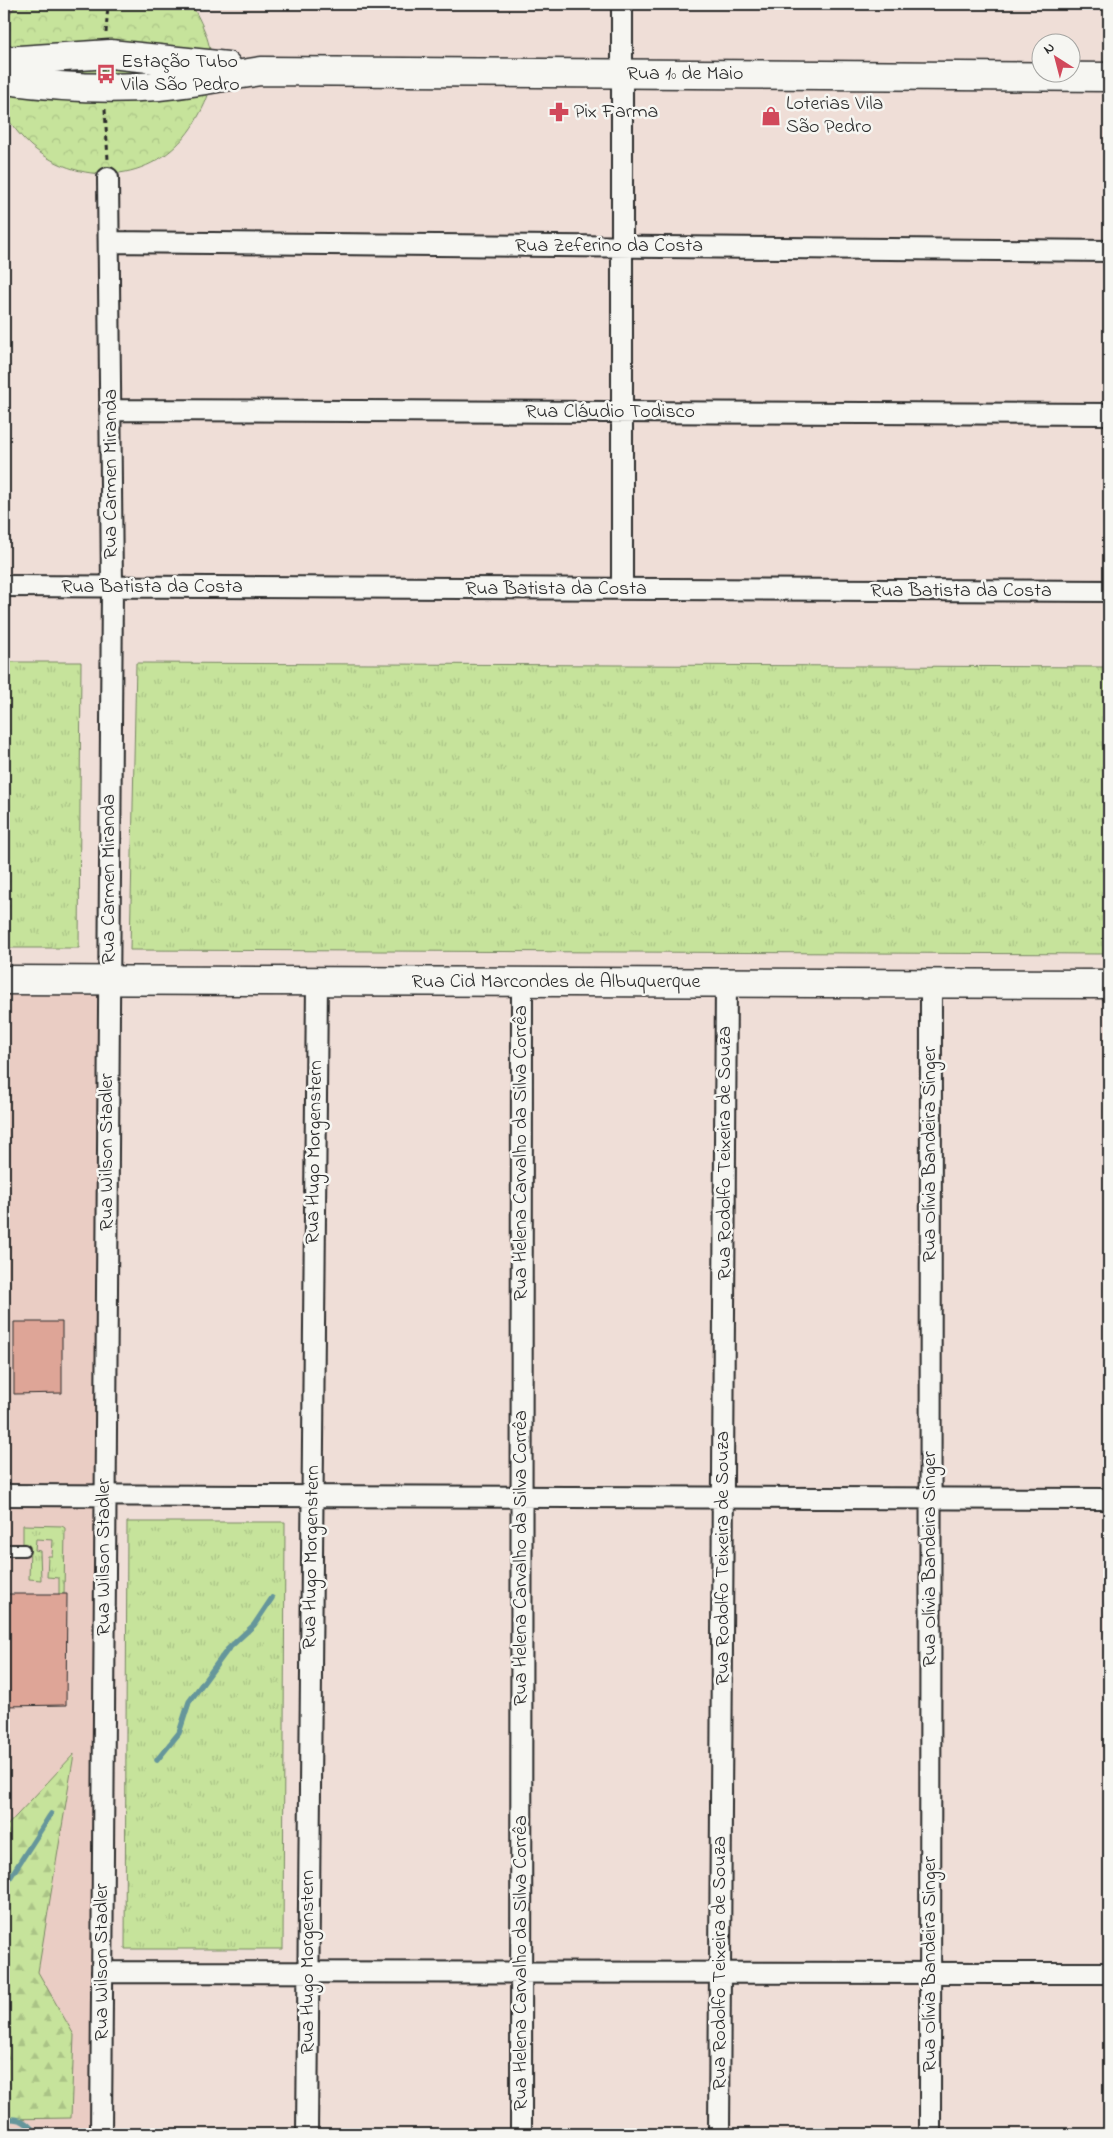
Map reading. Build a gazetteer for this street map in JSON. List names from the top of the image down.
{
  "streets": {
    "street": [
      "Rua 1º de Maio",
      "Rua Zeferino da Costa",
      "Rua Cláudio Todisco",
      "Rua Carmen Miranda",
      "Rua Batista da Costa",
      "Rua Cid Marcondes de Albuquerque",
      "Rua Wilson Stadler",
      "Rua Hugo Morgenstern",
      "Rua Helena Carvalho da Silva Corrêa",
      "Rua Rodolfo Teixeira de Souza",
      "Rua Olívia Bandeira Singer"
    ]
  },
  "crossings": [
    ["Rua Zeferino da Costa", "Rua Carmen Miranda"],
    ["Rua Cláudio Todisco", "Rua Carmen Miranda"],
    ["Rua Carmen Miranda", "Rua Batista da Costa"],
    ["Rua Carmen Miranda", "Rua Cid Marcondes de Albuquerque"],
    ["Rua Carmen Miranda", "Rua Wilson Stadler"],
    ["Rua Cid Marcondes de Albuquerque", "Rua Wilson Stadler"],
    ["Rua Cid Marcondes de Albuquerque", "Rua Hugo Morgenstern"],
    ["Rua Cid Marcondes de Albuquerque", "Rua Helena Carvalho da Silva Corrêa"],
    ["Rua Cid Marcondes de Albuquerque", "Rua Rodolfo Teixeira de Souza"],
    ["Rua Cid Marcondes de Albuquerque", "Rua Olívia Bandeira Singer"]
  ],
  "places": {
    "bus stop": ["Estação Tubo Vila São Pedro"],
    "pharmacy": ["Pix Farma"],
    "shop": ["Loterias Vila São Pedro"]
  },
  "north": "top left"
}
